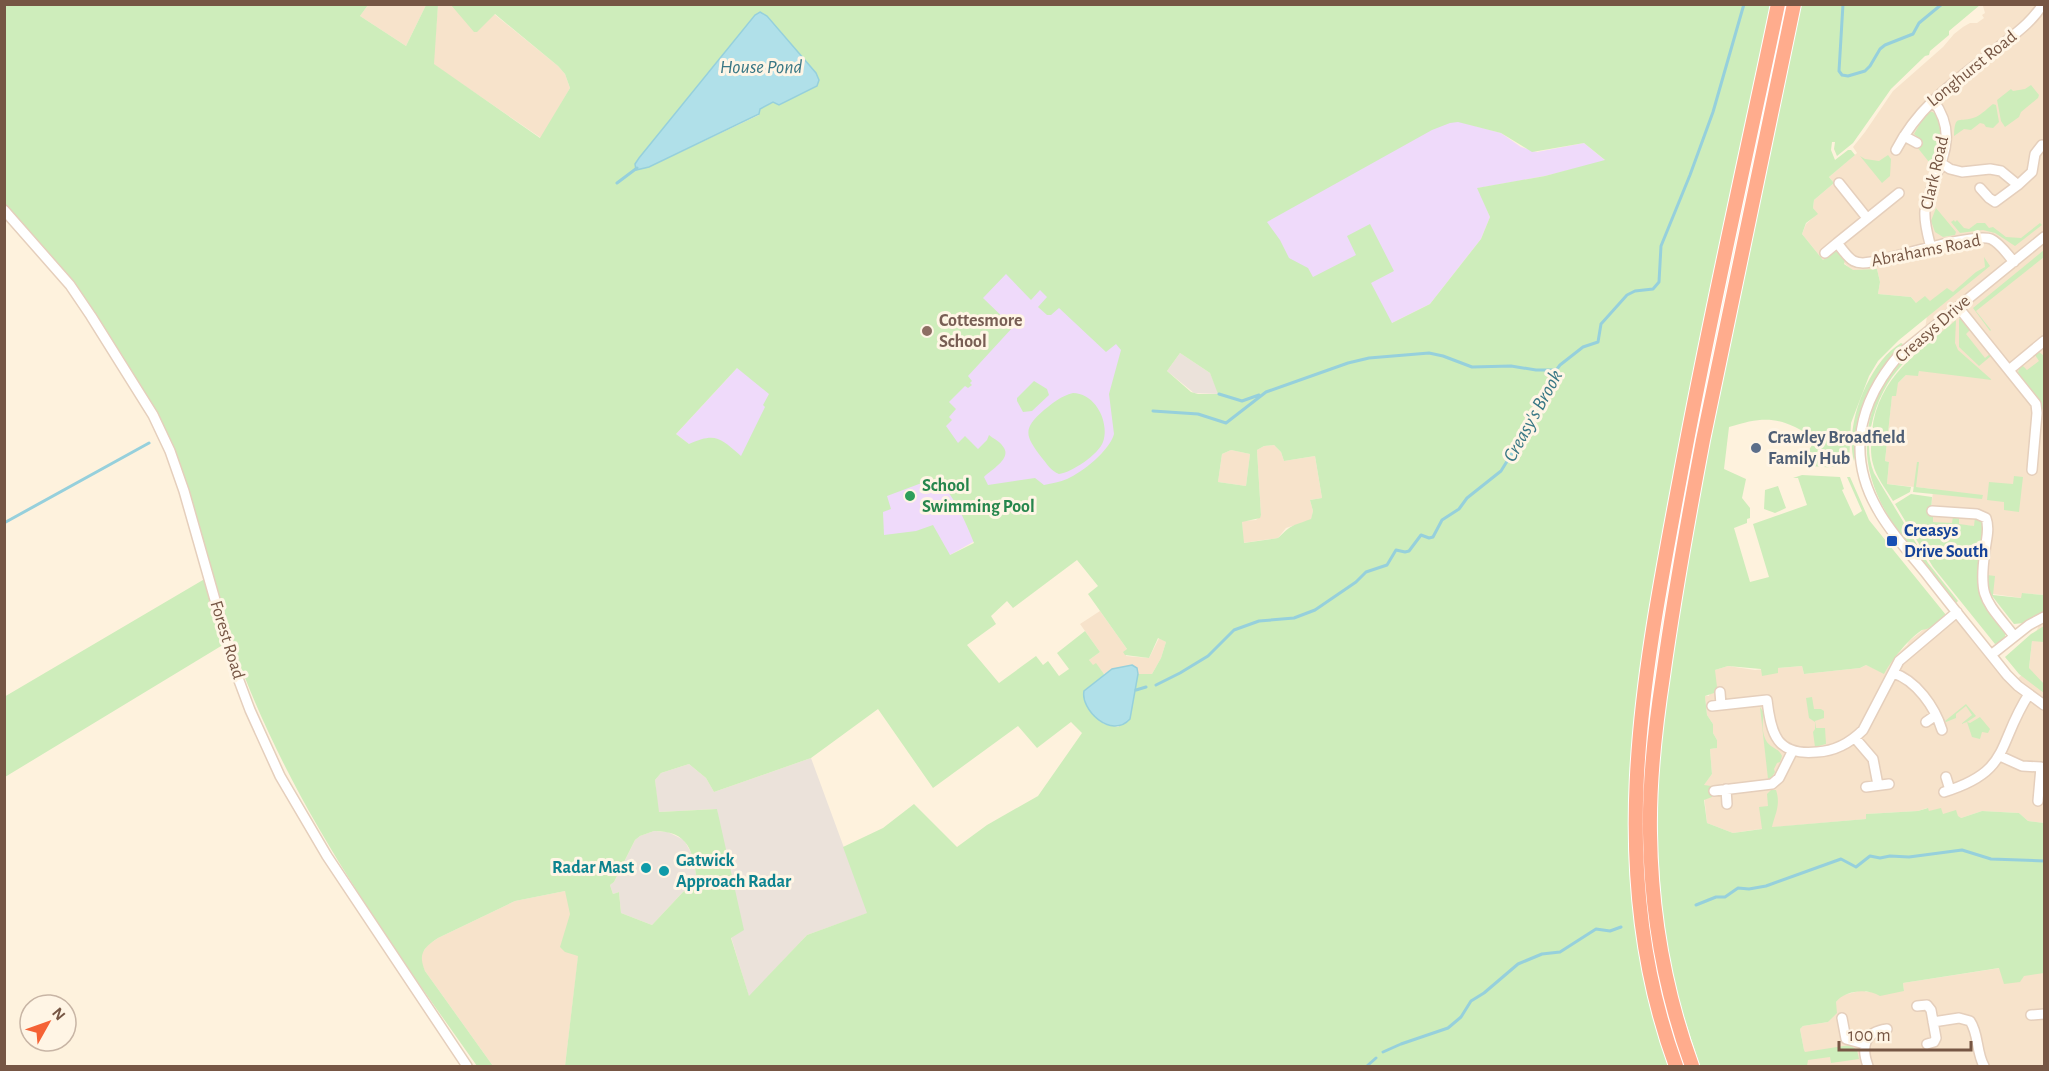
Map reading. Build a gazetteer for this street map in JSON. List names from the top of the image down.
{
  "streets": {
    "street": [
      "Longhurst Road",
      "Clark Road",
      "Abrahams Road",
      "Creasys Drive",
      "Forest Road"
    ]
  },
  "crossings": [
    ["Longhurst Road", "Clark Road"],
    ["Clark Road", "Abrahams Road"],
    ["Abrahams Road", "Creasys Drive"]
  ],
  "water": ["House Pond", "Creasy's Brook"],
  "places": {
    "other": [
      "Cottesmore School",
      "Crawley Broadfield Family Hub",
      "School Swimming Pool",
      "Radar Mast",
      "Gatwick Approach Radar"
    ],
    "transit": ["Creasys Drive South"]
  },
  "scale_bar": "100 m",
  "north": "top right"
}
